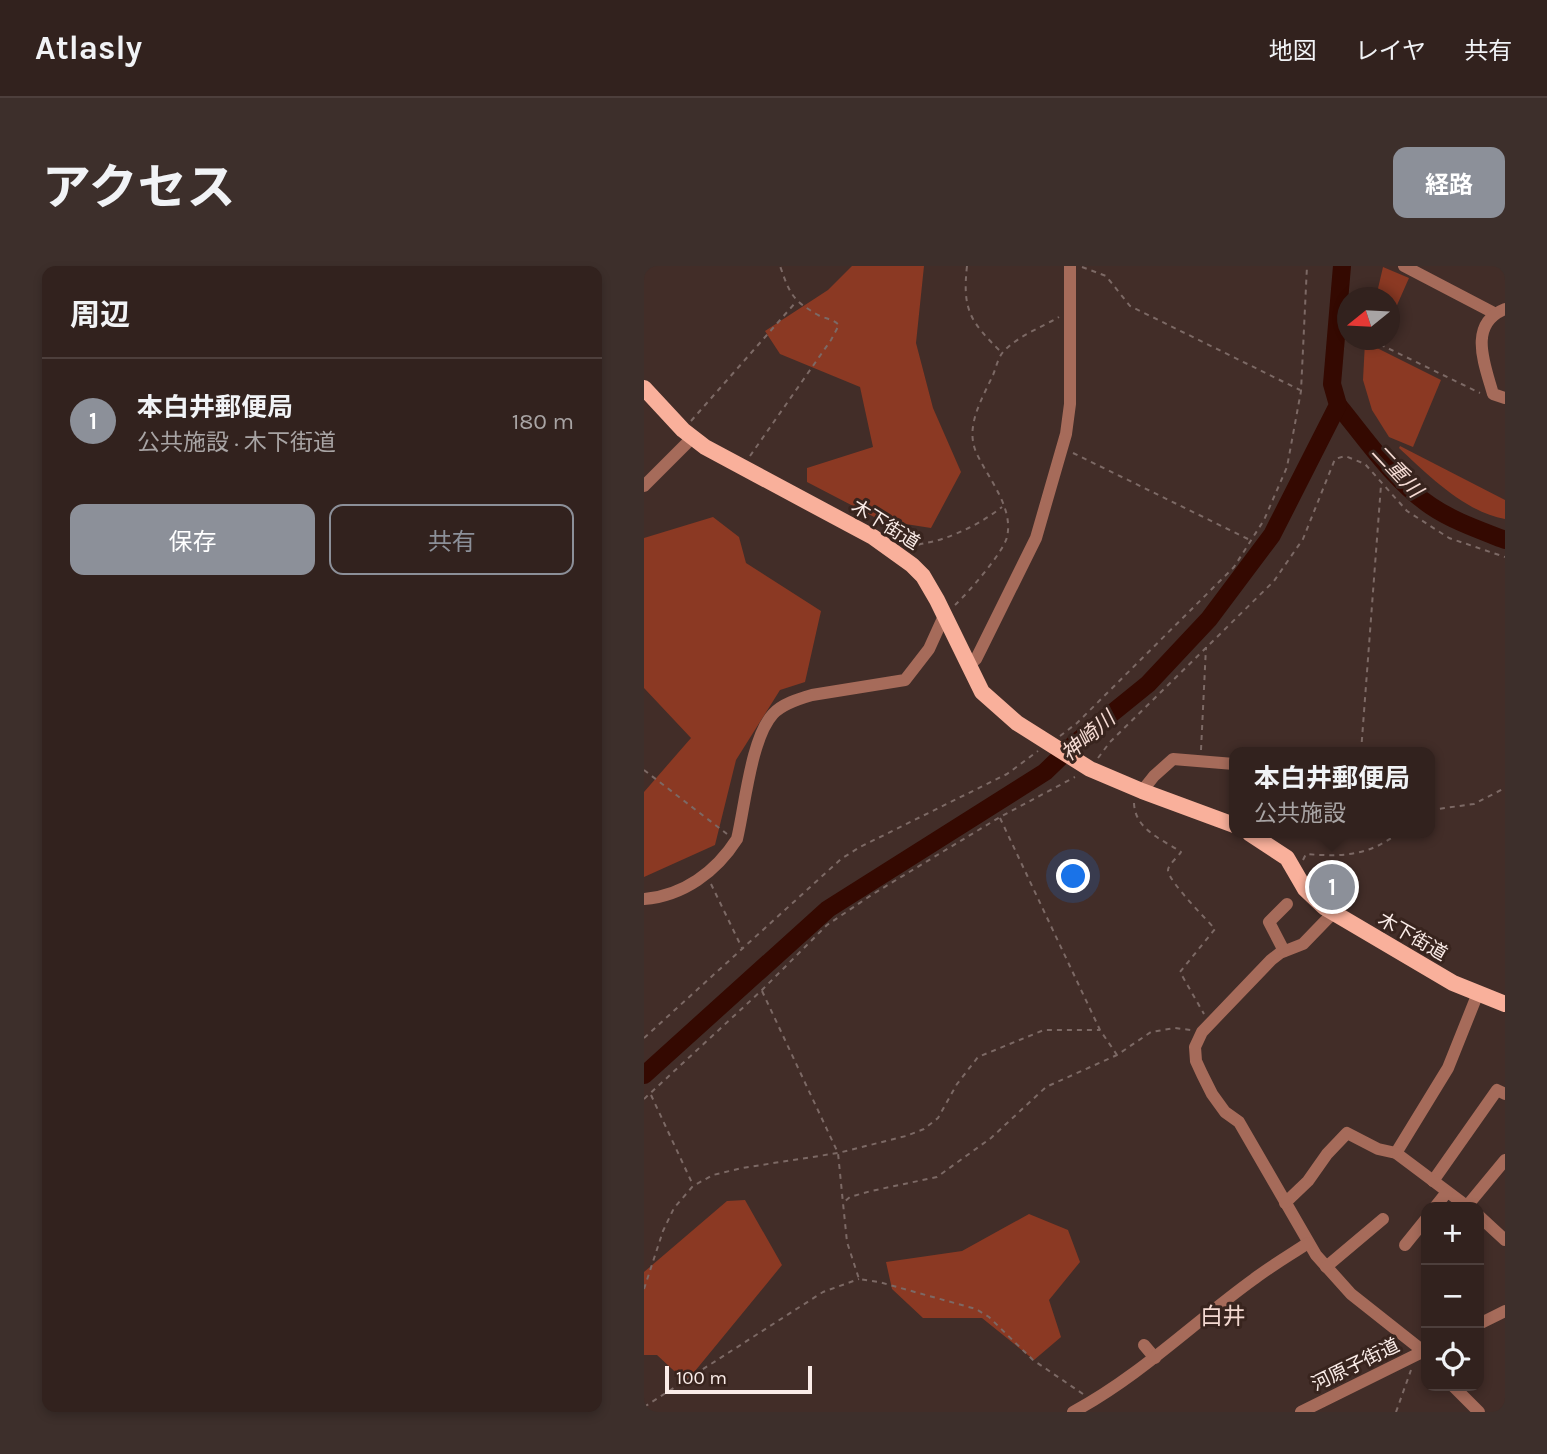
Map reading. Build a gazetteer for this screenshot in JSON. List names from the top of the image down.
{
  "streets": {
    "main road": ["木下街道"],
    "street": ["河原子街道"]
  },
  "districts": ["白井"],
  "water": ["二重川", "神崎川"],
  "scale_bar": "100 m",
  "north": "left",
  "page": {
    "header": "Atlasly",
    "nav": ["地図", "レイヤ", "共有"],
    "title": "アクセス",
    "buttons": [
      "経路",
      ["保存", "共有"]
    ],
    "heading": "周辺",
    "list": [
      {
        "mark": "1",
        "name": "本白井郵便局",
        "note": "公共施設 · 木下街道",
        "value": "180 m"
      }
    ],
    "popup": ["本白井郵便局", "公共施設"],
    "pins": "1",
    "map_buttons": ["+", "−"],
    "scale": "100 m"
  }
}
